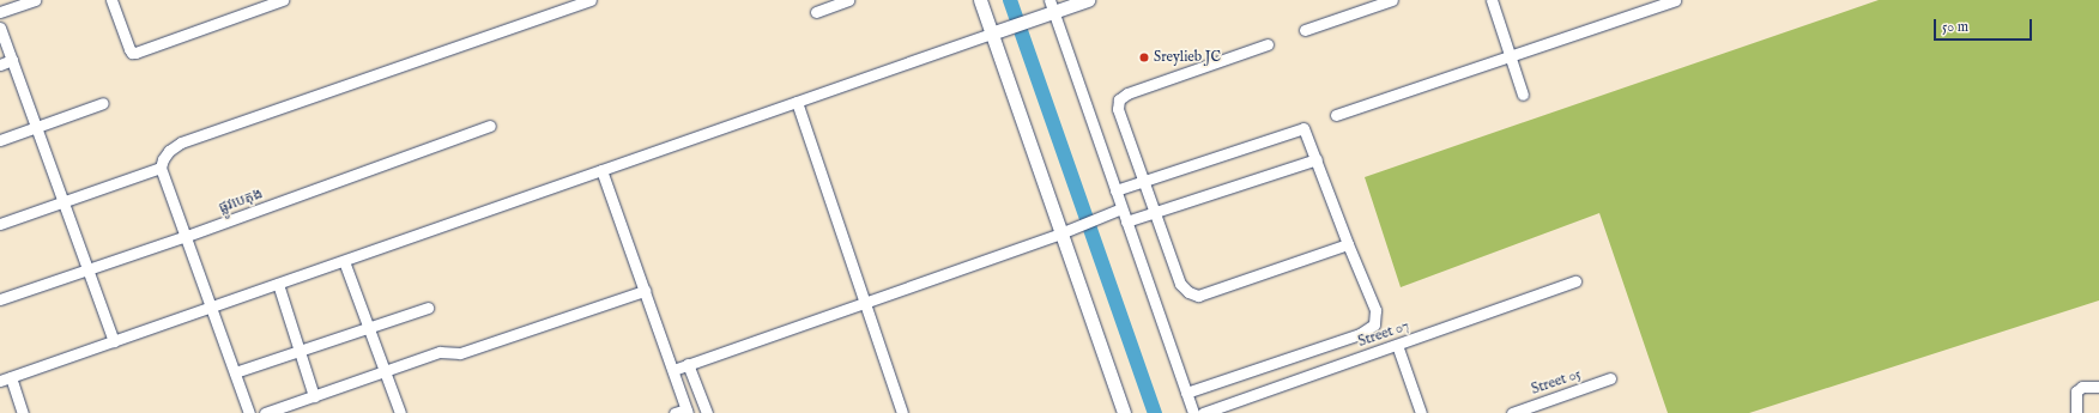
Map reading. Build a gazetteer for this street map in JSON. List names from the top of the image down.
{
  "streets": {
    "street": ["ផ្លូវបេតុង", "Street 07", "Street 05"]
  },
  "places": ["Sreylieb JC"],
  "scale_bar": "50 m"
}
